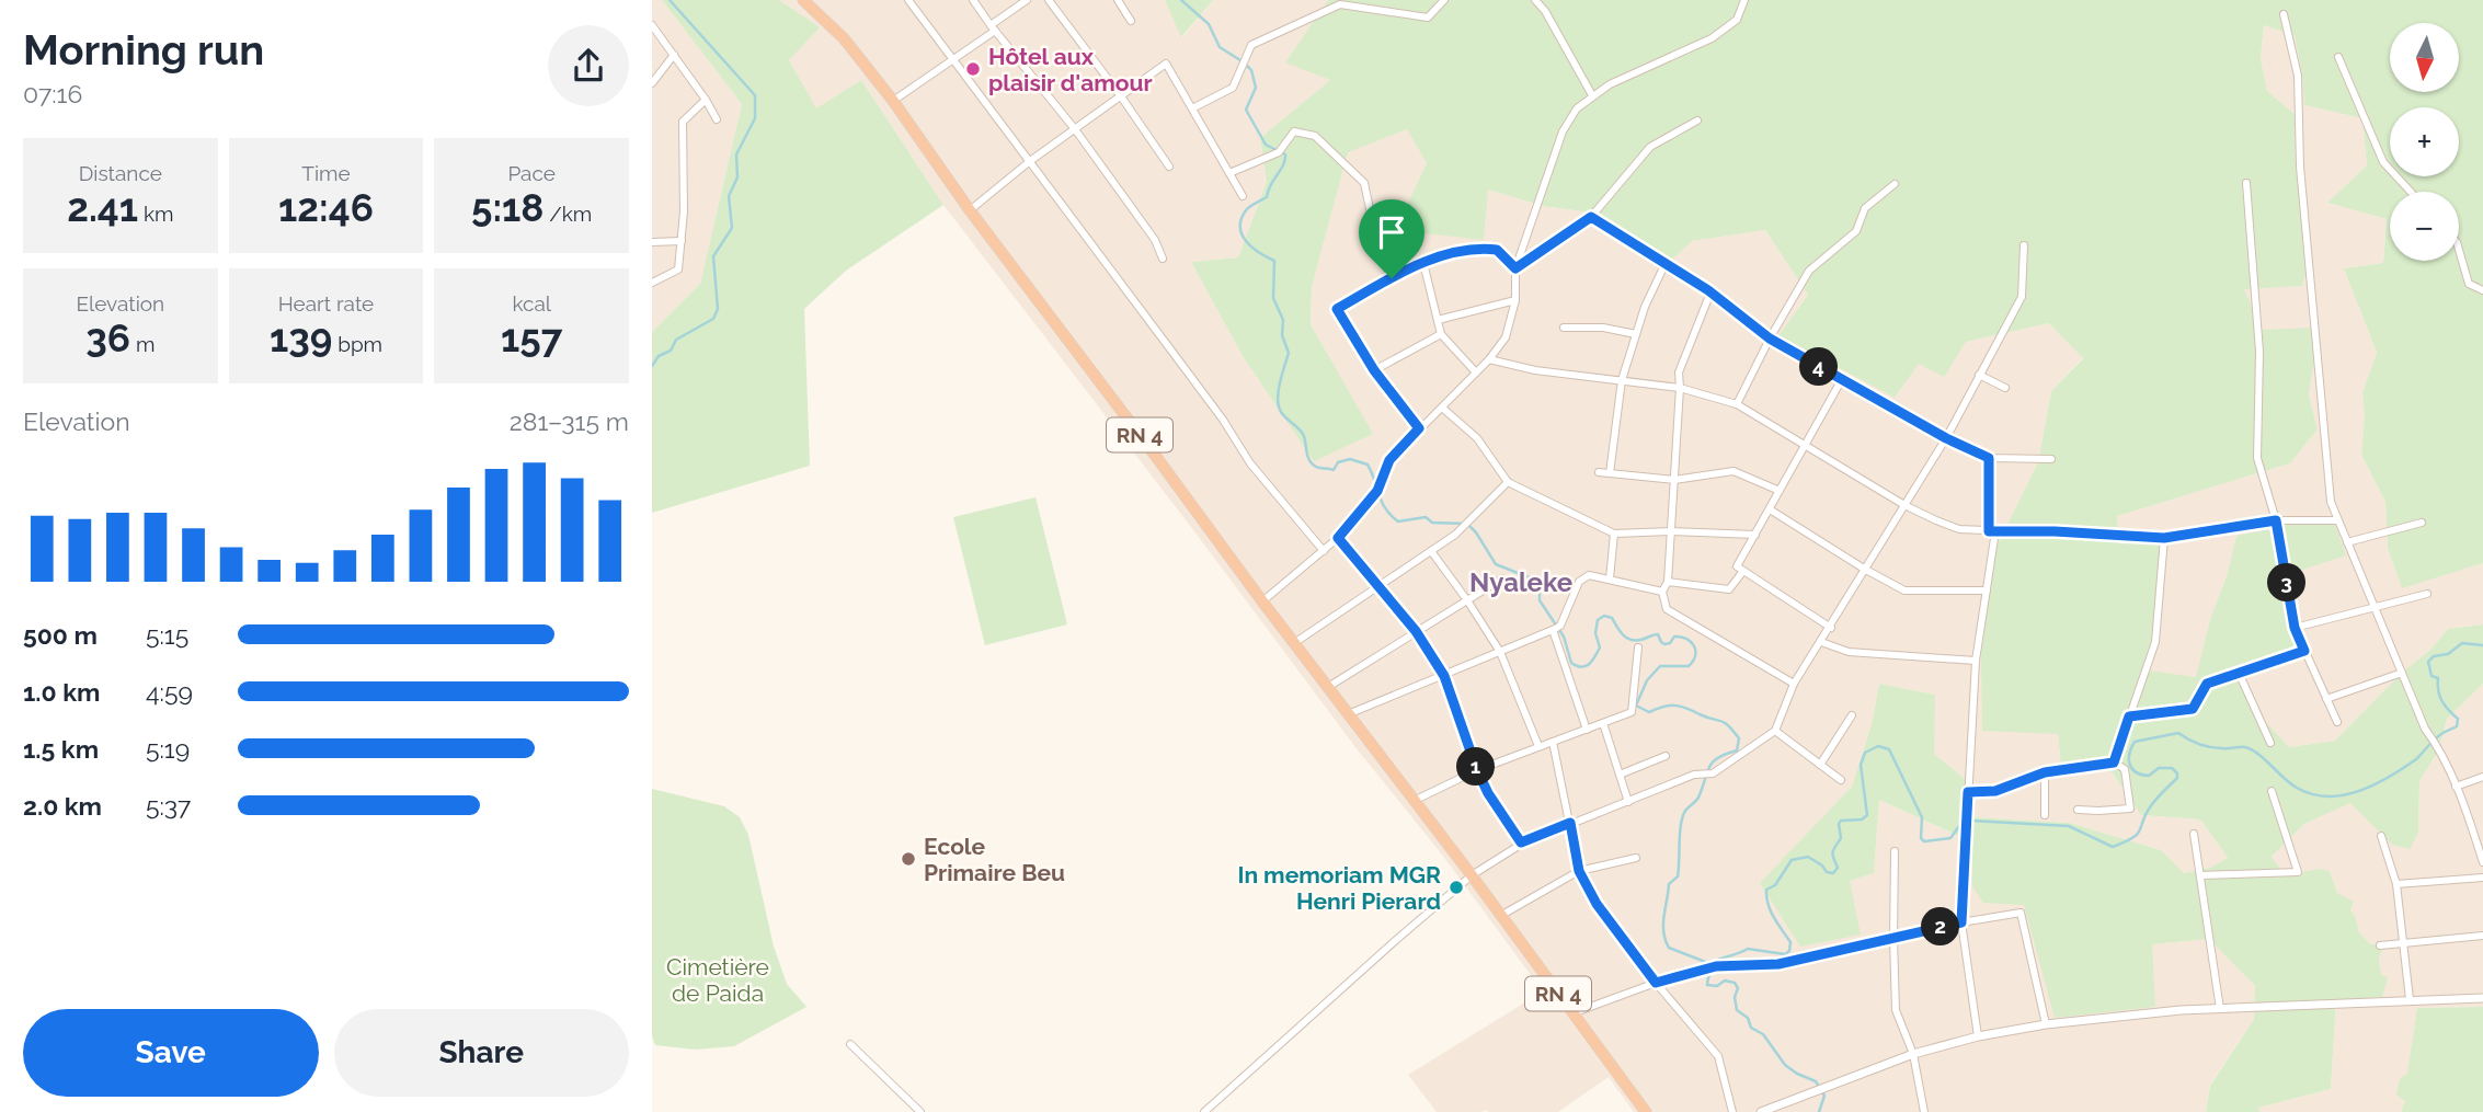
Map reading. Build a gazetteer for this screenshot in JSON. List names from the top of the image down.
{
  "streets": {
    "highway": ["RN 4"]
  },
  "districts": ["Nyaleke"],
  "parks": ["Cimetière de Paida"],
  "places": ["Hôtel aux plaisir d'amour", "Ecole Primaire Beu", "In memoriam MGR Henri Pierard"],
  "north": "bottom",
  "page": {
    "heading": ["Morning run", "07:16"],
    "map_buttons": ["+", "−"],
    "stats": [
      ["Distance", "2.41 km"],
      ["Time", "12:46"],
      ["Pace", "5:18 /km"],
      ["Elevation", "36 m"],
      ["Heart rate", "139 bpm"],
      ["kcal", "157"]
    ],
    "pins": [
      "4",
      "3",
      "1",
      "2"
    ],
    "chart": ["Elevation", "281–315 m"],
    "list": [
      {
        "name": "500 m",
        "note": "5:15"
      },
      {
        "name": "1.0 km",
        "note": "4:59"
      },
      {
        "name": "1.5 km",
        "note": "5:19"
      },
      {
        "name": "2.0 km",
        "note": "5:37"
      }
    ],
    "buttons": ["Save", "Share"]
  }
}
